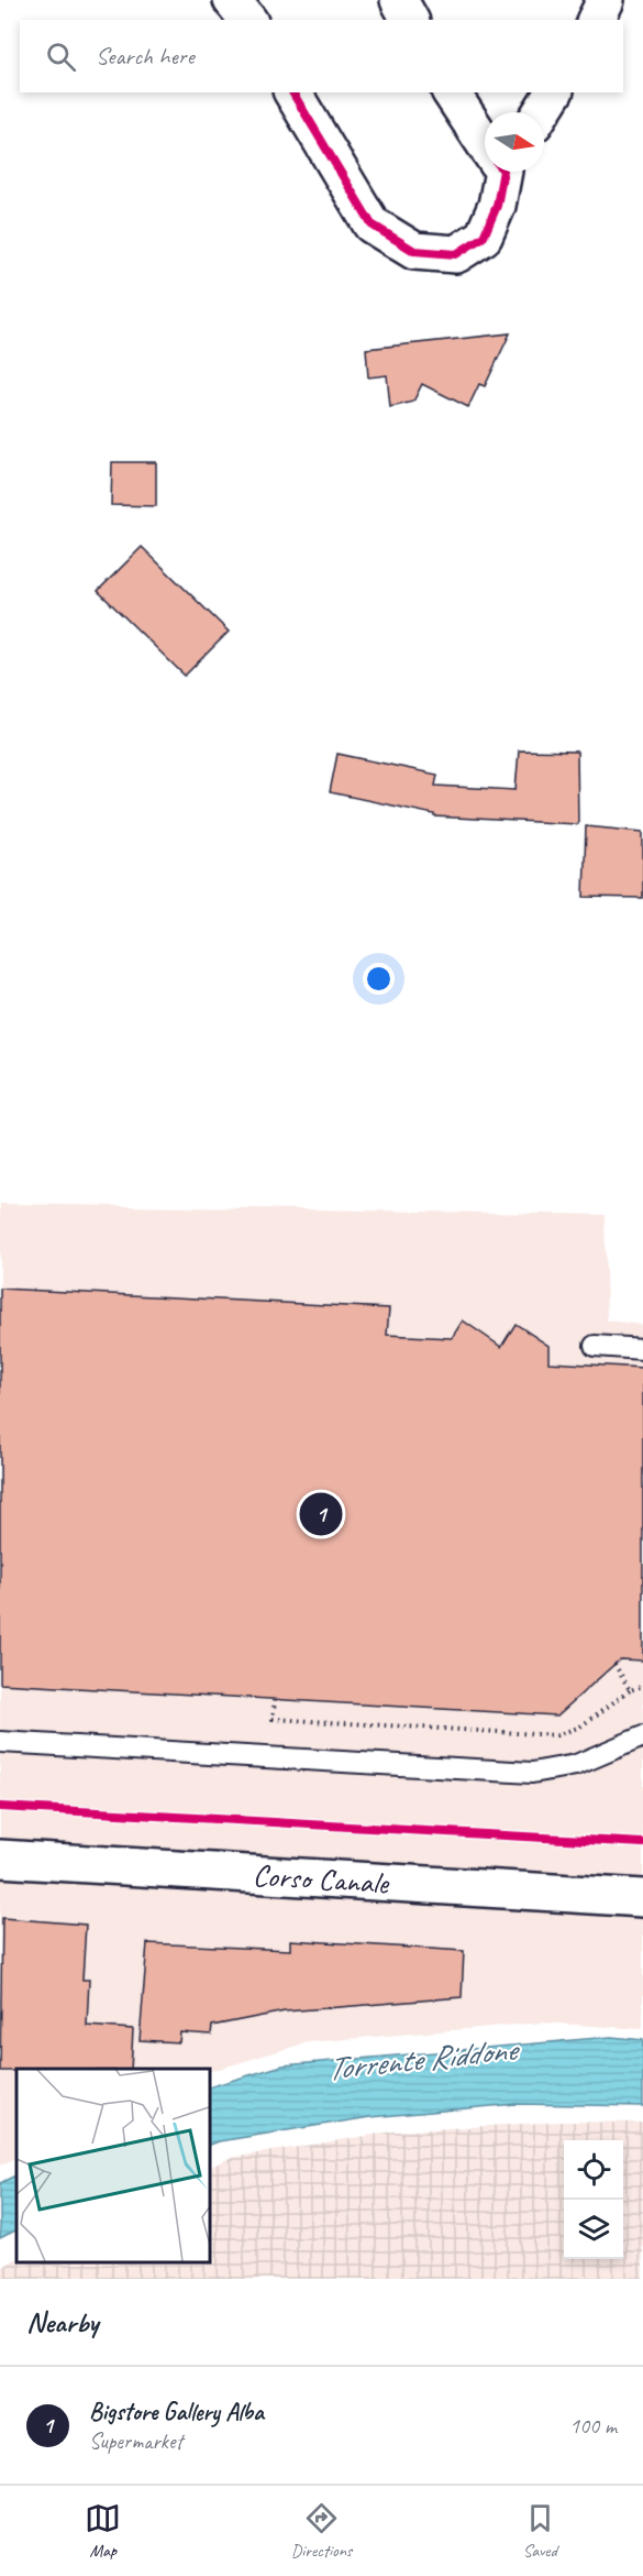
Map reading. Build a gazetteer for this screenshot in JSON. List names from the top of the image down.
{
  "streets": {
    "main road": ["Corso Canale"]
  },
  "water": ["Torrente Riddone"],
  "north": "right",
  "page": {
    "search": "Search here",
    "pins": "1",
    "heading": "Nearby",
    "list": [
      {
        "mark": "1",
        "name": "Bigstore Gallery Alba",
        "note": "Supermarket",
        "value": "100 m"
      }
    ],
    "nav": ["Map", "Directions", "Saved"]
  }
}
